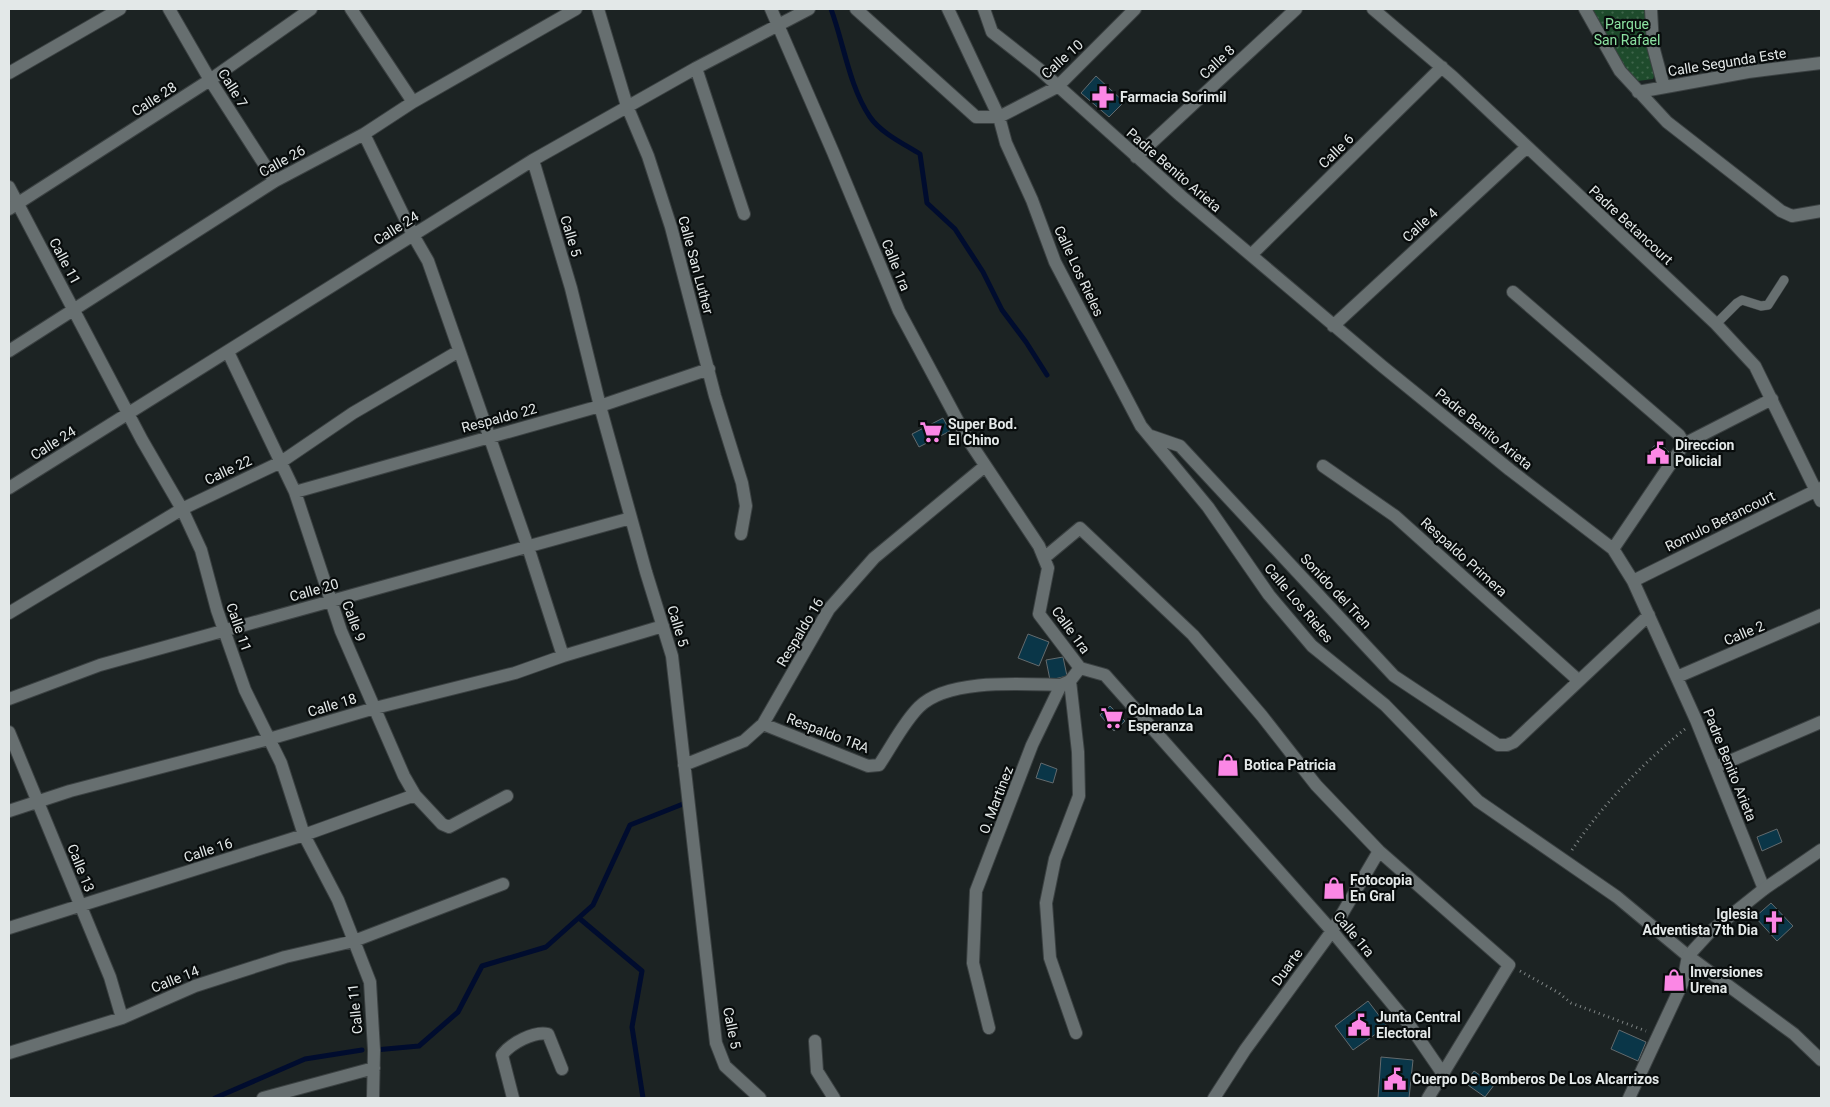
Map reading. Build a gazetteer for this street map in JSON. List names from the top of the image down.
{
  "streets": {
    "street": [
      "Calle 10",
      "Calle 8",
      "Calle Segunda Este",
      "Calle 7",
      "Calle 28",
      "Calle 6",
      "Calle 26",
      "Padre Benito Arieta",
      "Calle 4",
      "Padre Betancourt",
      "Calle 24",
      "Calle 5",
      "Calle 11",
      "Calle San Luther",
      "Calle 1ra",
      "Calle Los Rieles",
      "Respaldo 22",
      "Calle 22",
      "Romulo Betancourt",
      "Respaldo Primera",
      "Calle 20",
      "Sonido del Tren",
      "Calle 9",
      "Respaldo 16",
      "Calle 2",
      "Calle 18",
      "Respaldo 1RA",
      "O. Martinez",
      "Calle 16",
      "Calle 13",
      "Duarte",
      "Calle 14"
    ]
  },
  "crossings": [
    ["Calle 10", "Padre Benito Arieta"],
    ["Calle 10", "Calle Los Rieles"],
    ["Calle 8", "Padre Benito Arieta"],
    ["Calle 7", "Calle 28"],
    ["Calle 7", "Calle 26"],
    ["Calle 28", "Calle 11"],
    ["Calle 6", "Padre Benito Arieta"],
    ["Calle 6", "Padre Betancourt"],
    ["Calle 26", "Calle 11"],
    ["Padre Benito Arieta", "Calle 4"],
    ["Padre Benito Arieta", "Romulo Betancourt"],
    ["Padre Benito Arieta", "Calle 2"],
    ["Calle 4", "Padre Betancourt"],
    ["Padre Betancourt", "Romulo Betancourt"],
    ["Calle 24", "Calle 5"],
    ["Calle 24", "Calle 11"],
    ["Calle 24", "Calle San Luther"],
    ["Calle 24", "Calle 1ra"],
    ["Calle 24", "Calle 9"],
    ["Calle 5", "Respaldo 22"],
    ["Calle 5", "Calle 20"],
    ["Calle 5", "Respaldo 16"],
    ["Calle 5", "Calle 18"],
    ["Calle 11", "Calle 22"],
    ["Calle 11", "Calle 20"],
    ["Calle 11", "Calle 18"],
    ["Calle 11", "Calle 16"],
    ["Calle 11", "Calle 14"],
    ["Calle San Luther", "Respaldo 22"],
    ["Calle 1ra", "Respaldo 16"],
    ["Calle 1ra", "Duarte"],
    ["Calle Los Rieles", "Sonido del Tren"],
    ["Respaldo 22", "Calle 9"],
    ["Calle 22", "Calle 9"],
    ["Respaldo Primera", "Sonido del Tren"],
    ["Calle 20", "Calle 9"],
    ["Calle 9", "Calle 18"],
    ["Calle 9", "Calle 16"],
    ["Respaldo 16", "Respaldo 1RA"],
    ["Calle 18", "Calle 13"],
    ["Respaldo 1RA", "O. Martinez"],
    ["Calle 16", "Calle 13"],
    ["Calle 13", "Calle 14"]
  ],
  "parks": ["Parque San Rafael"],
  "places": {
    "pharmacy": ["Farmacia Sorimil"],
    "supermarket": ["Super Bod. El Chino", "Colmado La Esperanza"],
    "public building": ["Direccion Policial", "Junta Central Electoral", "Cuerpo De Bomberos De Los Alcarrizos"],
    "shop": ["Botica Patricia", "Fotocopia En Gral", "Inversiones Urena"],
    "church": ["Iglesia Adventista 7th Dia"]
  }
}
